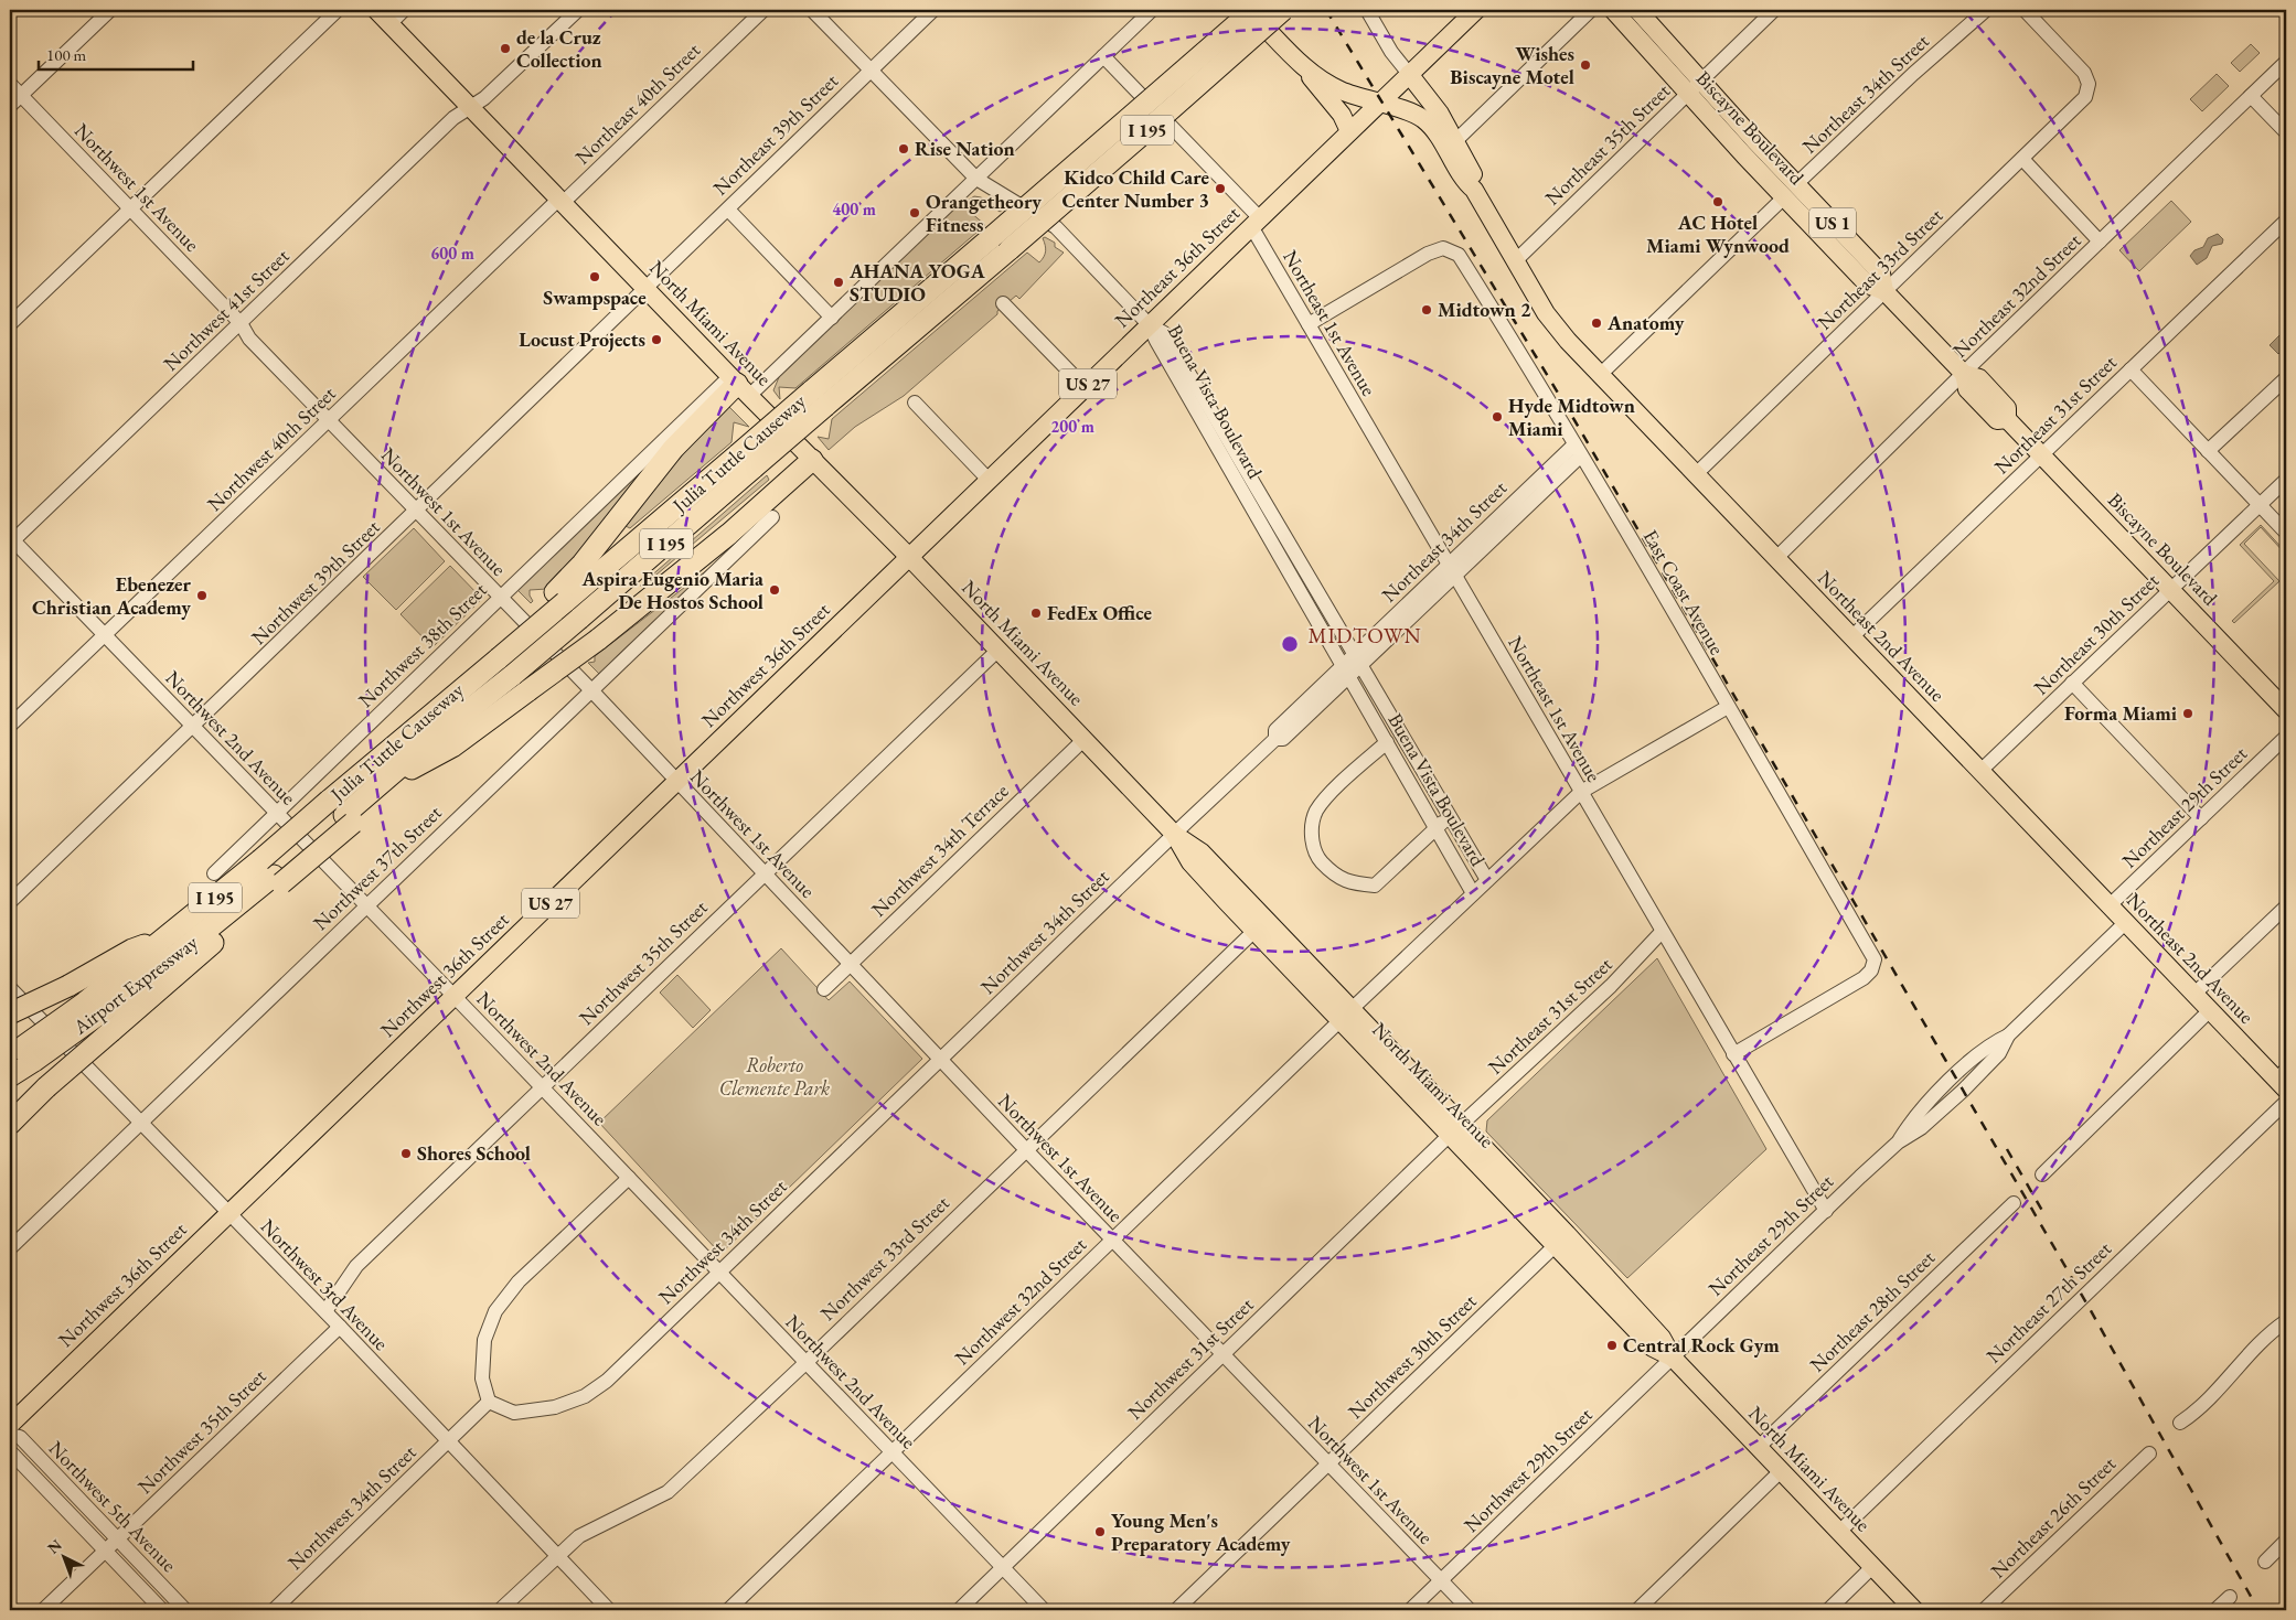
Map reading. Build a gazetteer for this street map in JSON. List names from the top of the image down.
{
  "streets": {
    "highway": ["I 195", "Julia Tuttle Causeway", "Airport Expressway"],
    "main road": [
      "Biscayne Boulevard",
      "US 1",
      "Northeast 36th Street",
      "North Miami Avenue",
      "US 27",
      "Northeast 2nd Avenue",
      "Northwest 36th Street"
    ],
    "street": [
      "Northeast 34th Street",
      "Northeast 40th Street",
      "Northeast 39th Street",
      "Northeast 35th Street",
      "Northwest 1st Avenue",
      "Northeast 33rd Street",
      "Northeast 32nd Street",
      "Northwest 41st Street",
      "Northeast 1st Avenue",
      "Buena Vista Boulevard",
      "Northeast 31st Street",
      "Northwest 40th Street",
      "Northwest 39th Street",
      "East Coast Avenue",
      "Northeast 30th Street",
      "Northwest 38th Street",
      "Northwest 2nd Avenue",
      "Northeast 29th Street",
      "Northwest 34th Terrace",
      "Northwest 37th Street",
      "Northwest 34th Street",
      "Northwest 35th Street",
      "Northwest 33rd Street",
      "Northwest 3rd Avenue",
      "Northwest 32nd Street",
      "Northeast 27th Street",
      "Northeast 28th Street",
      "Northwest 30th Street",
      "Northwest 31st Street",
      "Northwest 29th Street",
      "Northwest 5th Avenue",
      "Northeast 26th Street"
    ]
  },
  "crossings": [
    ["Northeast 34th Street", "Biscayne Boulevard"],
    ["Northeast 34th Street", "North Miami Avenue"],
    ["Northeast 34th Street", "Northeast 1st Avenue"],
    ["Northeast 34th Street", "Buena Vista Boulevard"],
    ["Northeast 34th Street", "East Coast Avenue"],
    ["Northeast 34th Street", "Northeast 2nd Avenue"],
    ["Northeast 34th Street", "Northwest 34th Street"],
    ["Northeast 40th Street", "North Miami Avenue"],
    ["Northeast 40th Street", "Northwest 40th Street"],
    ["Biscayne Boulevard", "Northeast 35th Street"],
    ["Biscayne Boulevard", "Northeast 33rd Street"],
    ["Biscayne Boulevard", "Northeast 32nd Street"],
    ["Biscayne Boulevard", "Northeast 31st Street"],
    ["Biscayne Boulevard", "Northeast 30th Street"],
    ["Northeast 39th Street", "North Miami Avenue"],
    ["Northeast 39th Street", "Northwest 39th Street"],
    ["Northeast 35th Street", "Northeast 2nd Avenue"],
    ["Northwest 1st Avenue", "Northwest 41st Street"],
    ["Northwest 1st Avenue", "Northwest 40th Street"],
    ["Northwest 1st Avenue", "Northwest 39th Street"],
    ["Northwest 1st Avenue", "Northwest 38th Street"],
    ["Northwest 1st Avenue", "Northwest 36th Street"],
    ["Northwest 1st Avenue", "Northwest 34th Terrace"],
    ["Northwest 1st Avenue", "Northwest 37th Street"],
    ["Northwest 1st Avenue", "Northwest 34th Street"],
    ["Northwest 1st Avenue", "Northwest 35th Street"],
    ["Northwest 1st Avenue", "Northwest 33rd Street"],
    ["Northwest 1st Avenue", "Northwest 32nd Street"],
    ["Northwest 1st Avenue", "Northwest 30th Street"],
    ["Northwest 1st Avenue", "Northwest 31st Street"],
    ["Northwest 1st Avenue", "Northwest 29th Street"],
    ["Northeast 36th Street", "North Miami Avenue"],
    ["Northeast 36th Street", "Northeast 1st Avenue"],
    ["Northeast 36th Street", "Buena Vista Boulevard"],
    ["Northeast 36th Street", "Northeast 2nd Avenue"],
    ["Northeast 36th Street", "Northwest 36th Street"],
    ["Northeast 33rd Street", "Northeast 2nd Avenue"],
    ["Northeast 32nd Street", "Northeast 2nd Avenue"],
    ["Northwest 41st Street", "North Miami Avenue"],
    ["Northwest 41st Street", "Northwest 2nd Avenue"],
    ["North Miami Avenue", "Northeast 31st Street"],
    ["North Miami Avenue", "Northwest 40th Street"],
    ["North Miami Avenue", "Northwest 39th Street"],
    ["North Miami Avenue", "Northwest 38th Street"],
    ["North Miami Avenue", "Northwest 36th Street"],
    ["North Miami Avenue", "Northeast 29th Street"],
    ["North Miami Avenue", "Northwest 34th Terrace"],
    ["North Miami Avenue", "Northwest 34th Street"],
    ["North Miami Avenue", "Northwest 35th Street"],
    ["North Miami Avenue", "Northwest 33rd Street"],
    ["North Miami Avenue", "Northwest 32nd Street"],
    ["North Miami Avenue", "Northeast 27th Street"],
    ["North Miami Avenue", "Northeast 28th Street"],
    ["North Miami Avenue", "Northwest 30th Street"],
    ["North Miami Avenue", "Northwest 31st Street"],
    ["North Miami Avenue", "Northwest 29th Street"],
    ["Northeast 1st Avenue", "Northeast 31st Street"],
    ["Northeast 1st Avenue", "East Coast Avenue"],
    ["Northeast 1st Avenue", "Northwest 38th Street"],
    ["Northeast 1st Avenue", "Northeast 29th Street"],
    ["Northeast 31st Street", "Northeast 2nd Avenue"],
    ["Northeast 31st Street", "Northwest 31st Street"],
    ["Northwest 40th Street", "Northwest 2nd Avenue"],
    ["Julia Tuttle Causeway", "Airport Expressway"],
    ["Northwest 39th Street", "Northwest 2nd Avenue"],
    ["Northeast 30th Street", "Northeast 2nd Avenue"],
    ["Northeast 2nd Avenue", "Northeast 29th Street"],
    ["Northwest 38th Street", "Northwest 2nd Avenue"],
    ["Northwest 36th Street", "Northwest 2nd Avenue"],
    ["Northwest 36th Street", "Northwest 3rd Avenue"],
    ["Northwest 2nd Avenue", "Northwest 37th Street"],
    ["Northwest 2nd Avenue", "Northwest 34th Street"],
    ["Northwest 2nd Avenue", "Northwest 35th Street"],
    ["Northwest 2nd Avenue", "Northwest 33rd Street"],
    ["Northwest 2nd Avenue", "Northwest 32nd Street"],
    ["Northwest 2nd Avenue", "Northwest 31st Street"],
    ["Northeast 29th Street", "Northwest 29th Street"],
    ["Northwest 37th Street", "Northwest 3rd Avenue"],
    ["Northwest 34th Street", "Northwest 3rd Avenue"],
    ["Northwest 35th Street", "Northwest 3rd Avenue"],
    ["Northwest 35th Street", "Northwest 5th Avenue"],
    ["Northwest 33rd Street", "Northwest 3rd Avenue"]
  ],
  "districts": ["MIDTOWN"],
  "parks": ["Roberto Clemente Park"],
  "places": [
    "de la Cruz Collection",
    "Wishes Biscayne Motel",
    "Rise Nation",
    "Kidco Child Care Center Number 3",
    "AC Hotel Miami Wynwood",
    "Orangetheory Fitness",
    "Swampspace",
    "AHANA YOGA STUDIO",
    "Midtown 2",
    "Anatomy",
    "Locust Projects",
    "Hyde Midtown Miami",
    "Aspira Eugenio Maria De Hostos School",
    "Ebenezer Christian Academy",
    "FedEx Office",
    "Forma Miami",
    "Shores School",
    "Central Rock Gym",
    "Young Men's Preparatory Academy"
  ],
  "scale_bar": "100 m",
  "north": "top left",
  "rings": ["400 m", "600 m", "200 m"]
}
